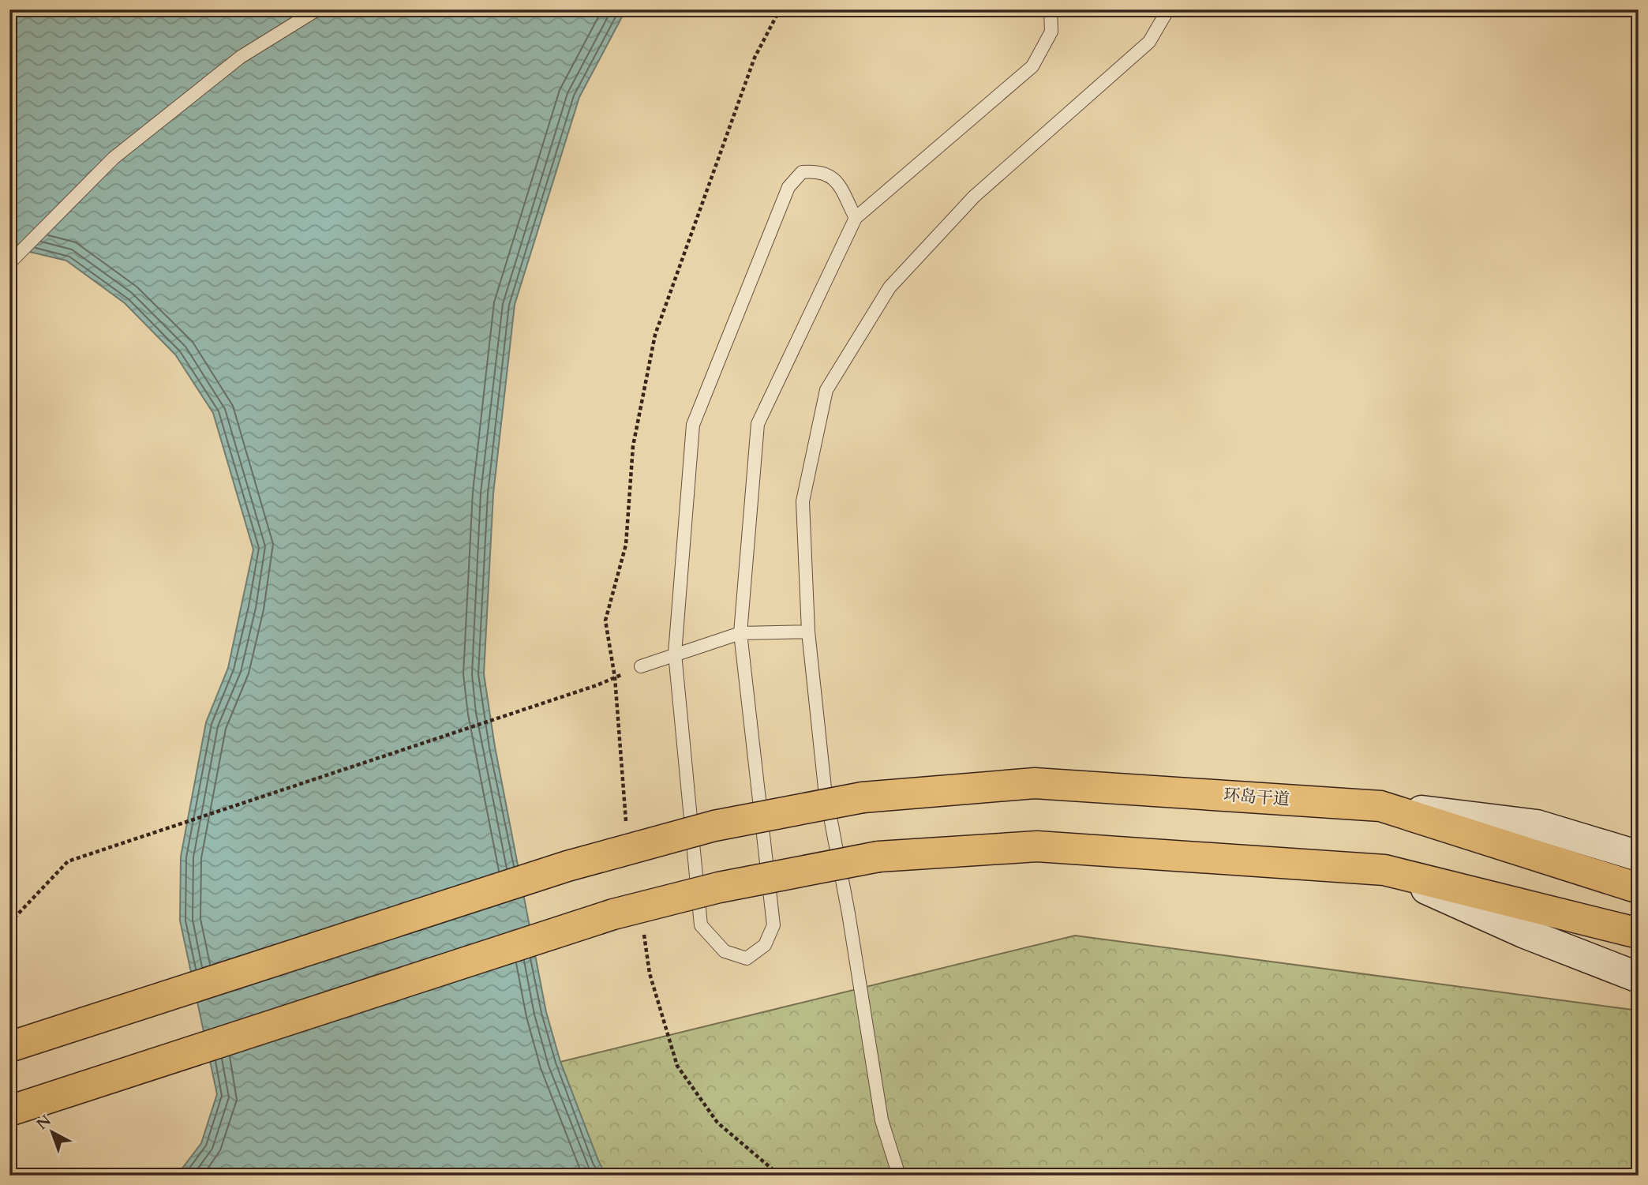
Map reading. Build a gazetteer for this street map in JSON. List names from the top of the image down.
{
  "streets": {
    "highway": ["环岛干道"]
  },
  "north": "top left"
}
